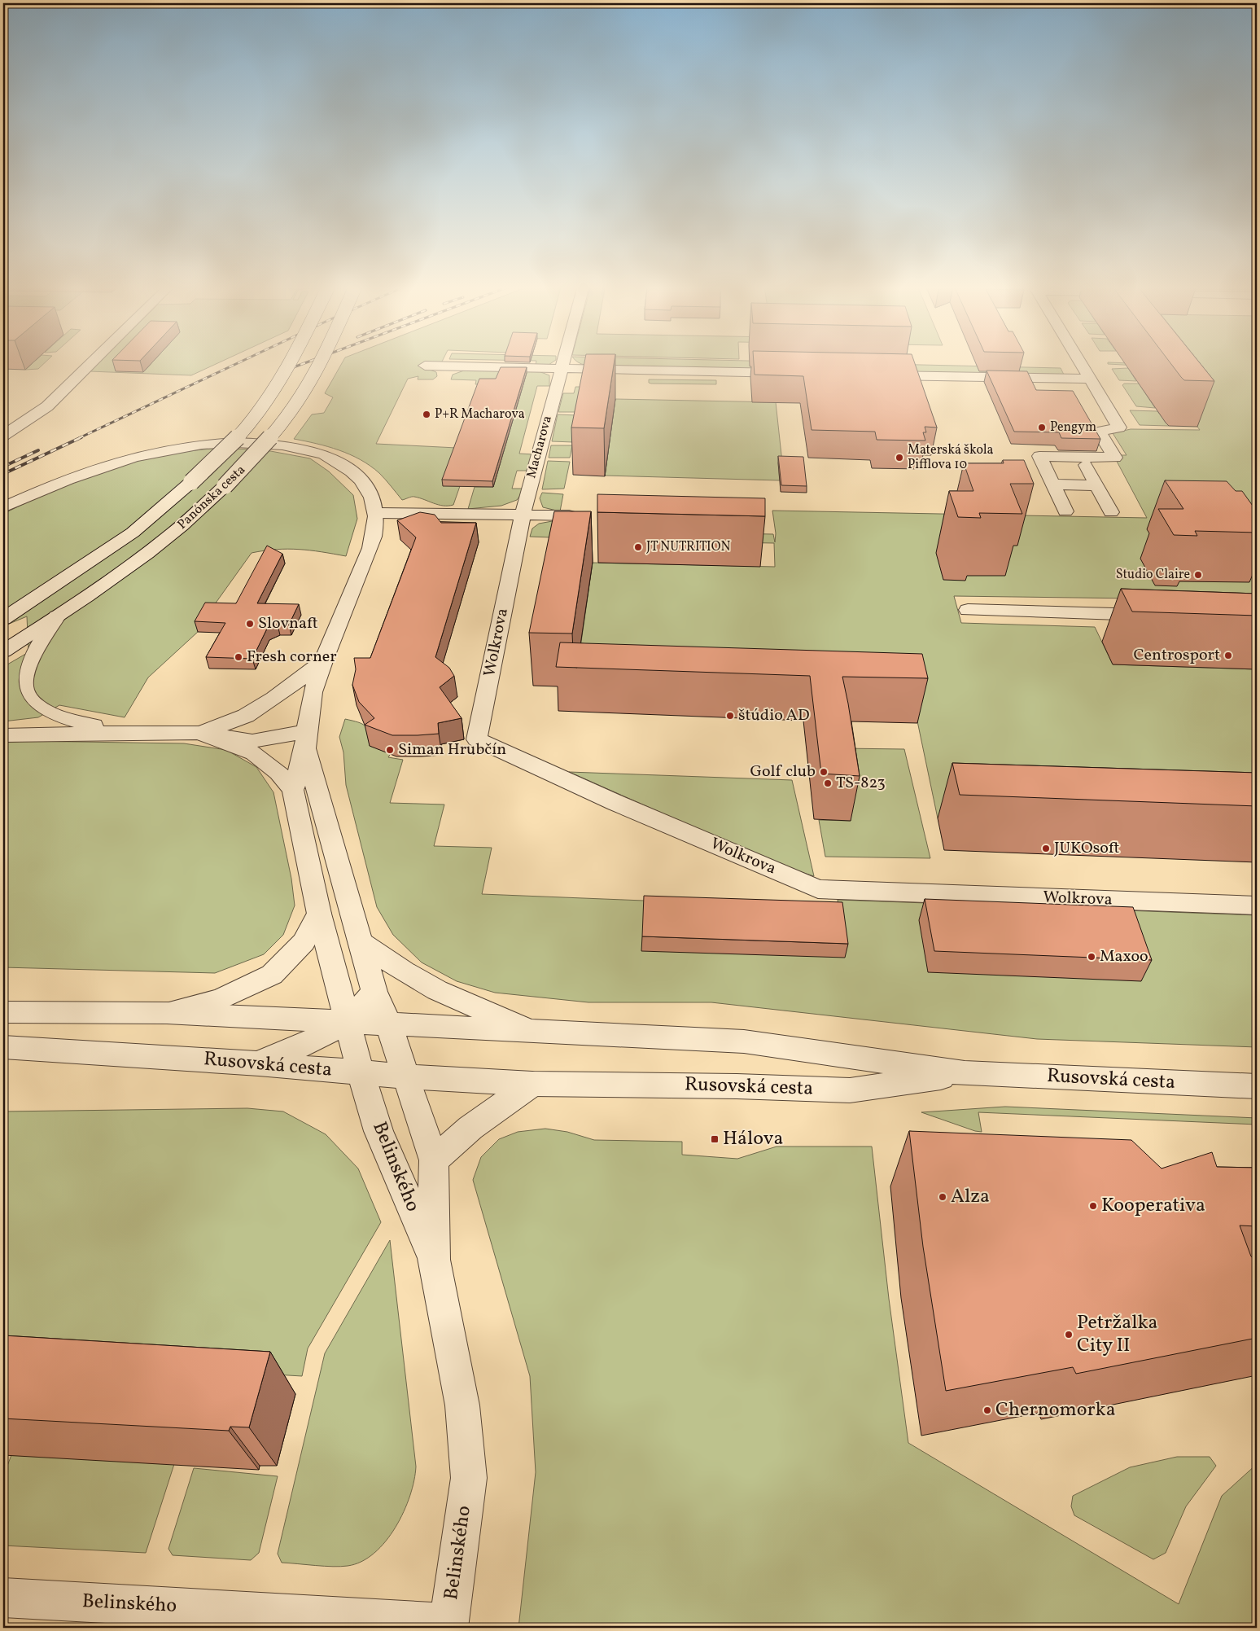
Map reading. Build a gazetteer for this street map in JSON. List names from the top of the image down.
{
  "streets": {
    "street": [
      "Macharova",
      "Panónska cesta",
      "Wolkrova",
      "Rusovská cesta",
      "Belinského"
    ]
  },
  "crossings": [
    ["Macharova", "Wolkrova"],
    ["Rusovská cesta", "Belinského"]
  ],
  "places": {
    "other": [
      "P+R Macharova",
      "Pengym",
      "Materská škola Pifflova 10",
      "JT NUTRITION",
      "Studio Claire",
      "Slovnaft",
      "Centrosport",
      "Fresh corner",
      "štúdio AD",
      "Siman Hrubčín",
      "Golf club",
      "TS-823",
      "JUKOsoft",
      "Maxoo",
      "Alza",
      "Kooperativa",
      "Petržalka City II",
      "Chernomorka"
    ],
    "transit": ["Hálova"]
  }
}
